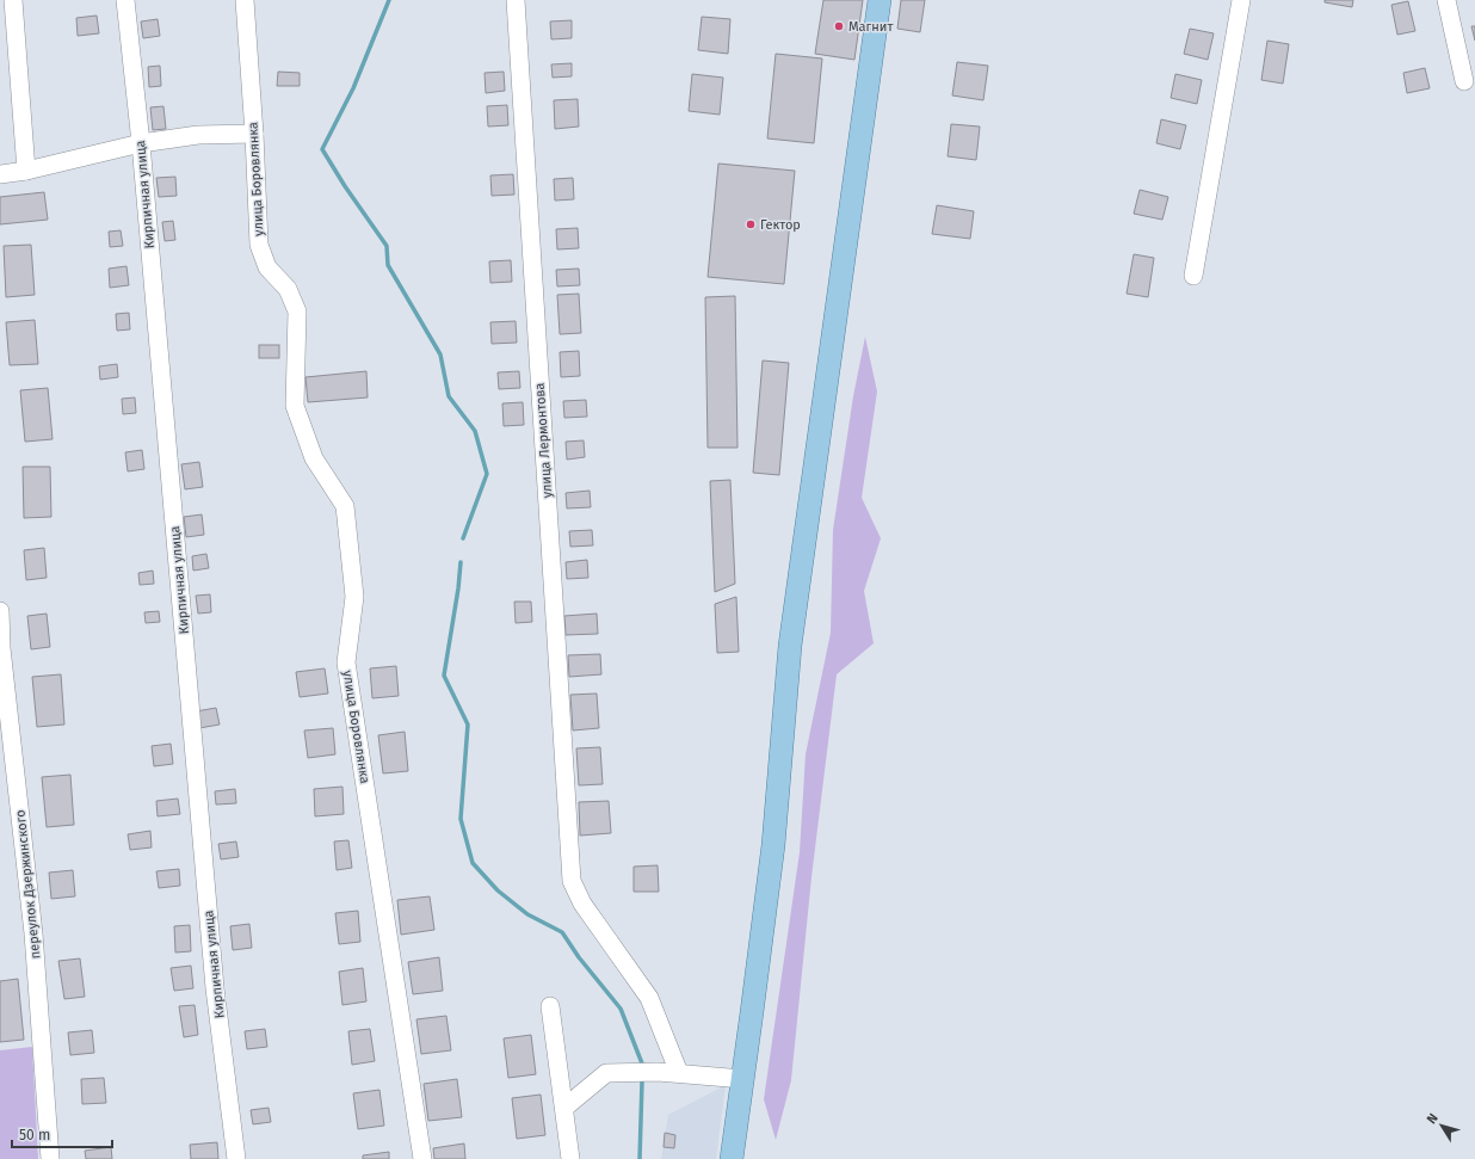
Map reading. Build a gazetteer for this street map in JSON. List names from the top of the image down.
{
  "streets": {
    "street": [
      "улица Боровлянка",
      "Кирпичная улица",
      "улица Лермонтова",
      "переулок Дзержинского"
    ]
  },
  "places": ["Магнит", "Гектор"],
  "scale_bar": "50 m",
  "north": "top left"
}
